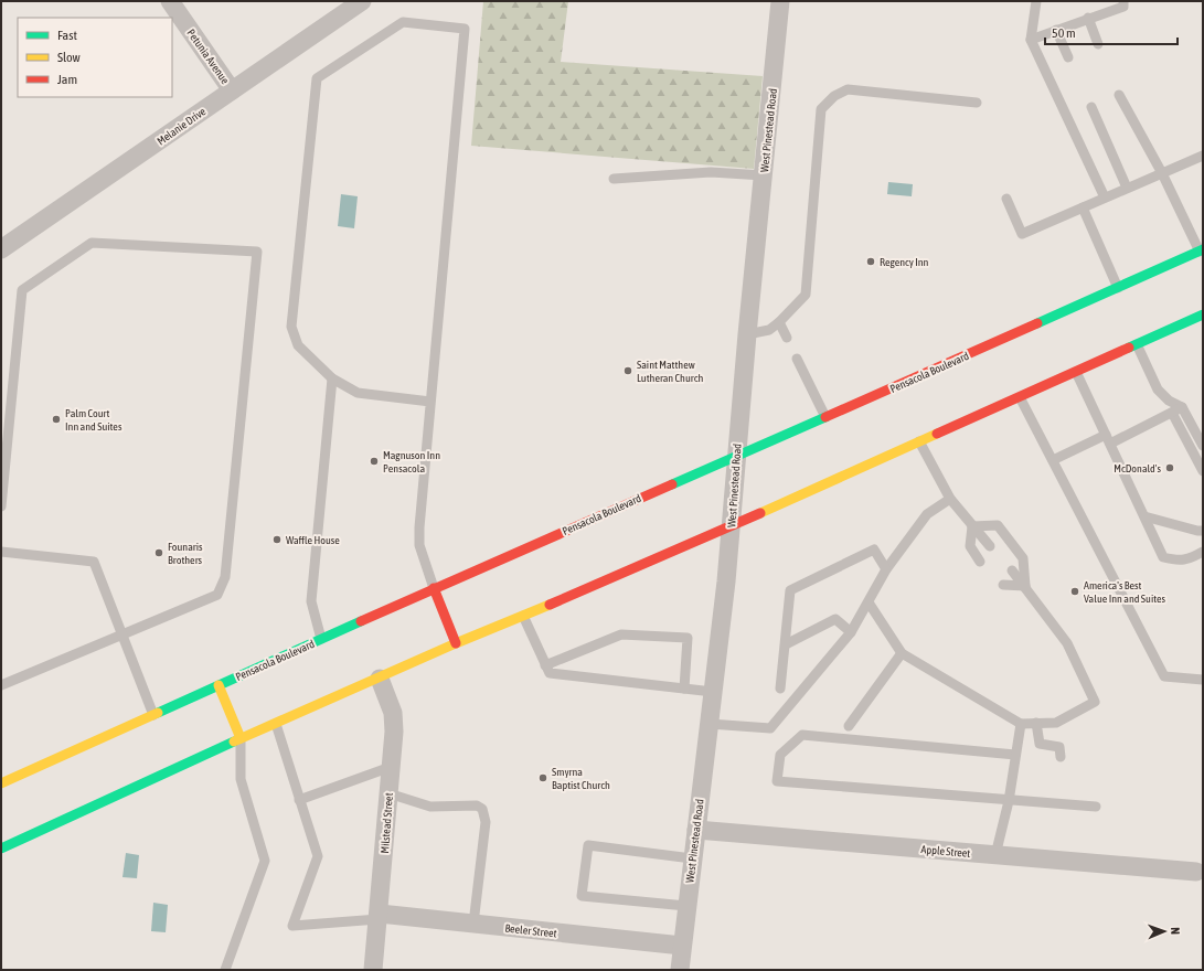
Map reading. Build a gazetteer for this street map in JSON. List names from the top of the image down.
{
  "streets": {
    "main road": ["Pensacola Boulevard"],
    "street": [
      "Petunia Avenue",
      "Melanie Drive",
      "West Pinestead Road",
      "Milstead Street",
      "Apple Street",
      "Beeler Street"
    ]
  },
  "crossings": [
    ["Petunia Avenue", "Melanie Drive"],
    ["West Pinestead Road", "Pensacola Boulevard"],
    ["West Pinestead Road", "Apple Street"],
    ["West Pinestead Road", "Beeler Street"],
    ["Milstead Street", "Beeler Street"]
  ],
  "places": [
    "Regency Inn",
    "Saint Matthew Lutheran Church",
    "Palm Court Inn and Suites",
    "Magnuson Inn Pensacola",
    "McDonald's",
    "Waffle House",
    "Founaris Brothers",
    "America's Best Value Inn and Suites",
    "Smyrna Baptist Church"
  ],
  "legend": ["Fast", "Slow", "Jam"],
  "scale_bar": "50 m",
  "north": "right"
}
